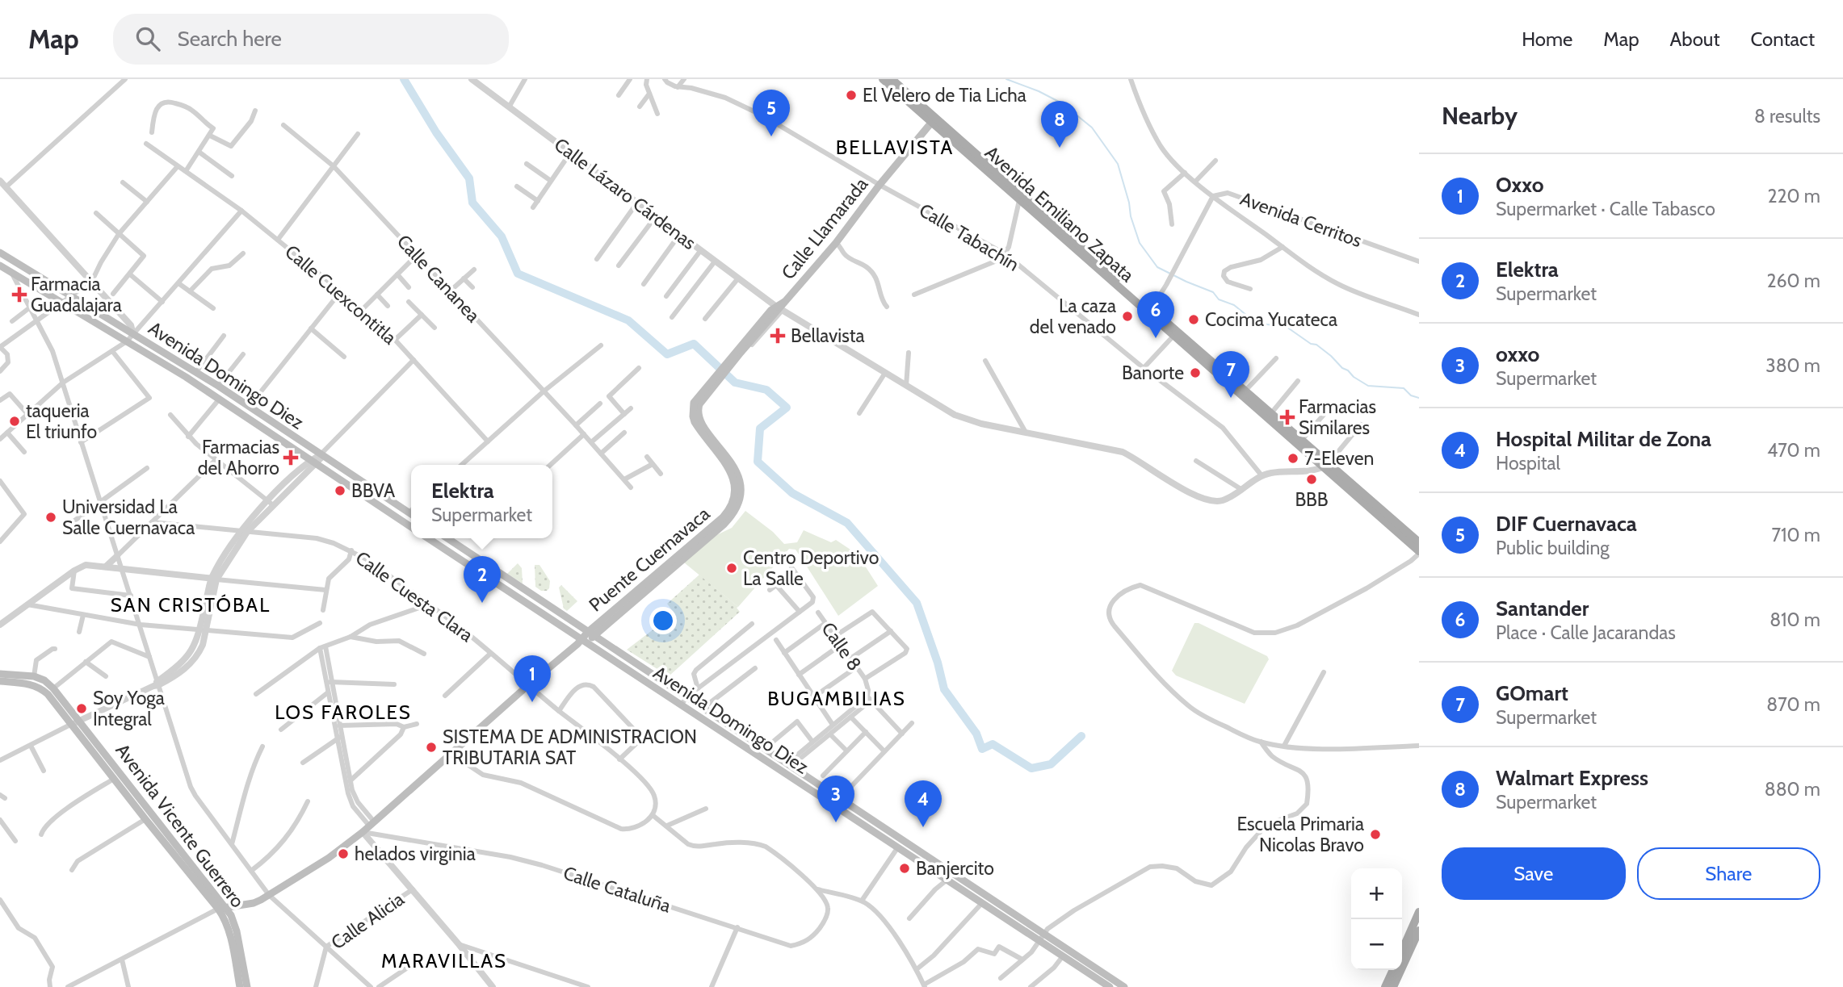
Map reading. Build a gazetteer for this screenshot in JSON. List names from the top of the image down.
{
  "streets": {
    "main road": [
      "Avenida Emiliano Zapata",
      "Calle Llamarada",
      "Avenida Domingo Diez",
      "Puente Cuernavaca",
      "Avenida Vicente Guerrero"
    ],
    "street": [
      "Calle Lázaro Cárdenas",
      "Avenida Cerritos",
      "Calle Tabachín",
      "Calle Cananea",
      "Calle Cuexcontitla",
      "Calle Cuesta Clara",
      "Calle 8",
      "Calle Cataluña",
      "Calle Alicia"
    ]
  },
  "crossings": [
    ["Calle Lázaro Cárdenas", "Calle Llamarada"],
    ["Calle Lázaro Cárdenas", "Calle Tabachín"],
    ["Calle Lázaro Cárdenas", "Puente Cuernavaca"],
    ["Avenida Emiliano Zapata", "Avenida Cerritos"],
    ["Avenida Emiliano Zapata", "Calle Llamarada"],
    ["Calle Llamarada", "Calle Tabachín"],
    ["Calle Llamarada", "Puente Cuernavaca"],
    ["Avenida Domingo Diez", "Puente Cuernavaca"],
    ["Puente Cuernavaca", "Calle Cuesta Clara"],
    ["Puente Cuernavaca", "Avenida Vicente Guerrero"],
    ["Puente Cuernavaca", "Calle Cataluña"]
  ],
  "districts": [
    "BELLAVISTA",
    "SAN CRISTÓBAL",
    "BUGAMBILIAS",
    "LOS FAROLES",
    "MARAVILLAS"
  ],
  "places": {
    "other": [
      "El Velero de Tia Licha",
      "La caza del venado",
      "Cocima Yucateca",
      "Banorte",
      "taqueria El triunfo",
      "7-Eleven",
      "BBB",
      "BBVA",
      "Universidad La Salle Cuernavaca",
      "Centro Deportivo La Salle",
      "Soy Yoga Integral",
      "SISTEMA DE ADMINISTRACION TRIBUTARIA SAT",
      "Escuela Primaria Nicolas Bravo",
      "helados virginia",
      "Banjercito"
    ],
    "health": [
      "Farmacia Guadalajara",
      "Bellavista",
      "Farmacias Similares",
      "Farmacias del Ahorro"
    ]
  },
  "page": {
    "header": "Map",
    "search": "Search here",
    "nav": [
      "Home",
      "Map",
      "About",
      "Contact"
    ],
    "heading": ["Nearby", "8 results"],
    "pins": [
      "5",
      "8",
      "6",
      "7",
      "2",
      "1",
      "3",
      "4"
    ],
    "list": [
      {
        "mark": "1",
        "name": "Oxxo",
        "note": "Supermarket · Calle Tabasco",
        "value": "220 m"
      },
      {
        "mark": "2",
        "name": "Elektra",
        "note": "Supermarket",
        "value": "260 m"
      },
      {
        "mark": "3",
        "name": "oxxo",
        "note": "Supermarket",
        "value": "380 m"
      },
      {
        "mark": "4",
        "name": "Hospital Militar de Zona",
        "note": "Hospital",
        "value": "470 m"
      },
      {
        "mark": "5",
        "name": "DIF Cuernavaca",
        "note": "Public building",
        "value": "710 m"
      },
      {
        "mark": "6",
        "name": "Santander",
        "note": "Place · Calle Jacarandas",
        "value": "810 m"
      },
      {
        "mark": "7",
        "name": "GOmart",
        "note": "Supermarket",
        "value": "870 m"
      },
      {
        "mark": "8",
        "name": "Walmart Express",
        "note": "Supermarket",
        "value": "880 m"
      }
    ],
    "popup": ["Elektra", "Supermarket"],
    "buttons": ["Save", "Share"],
    "map_buttons": ["+", "−"]
  }
}
